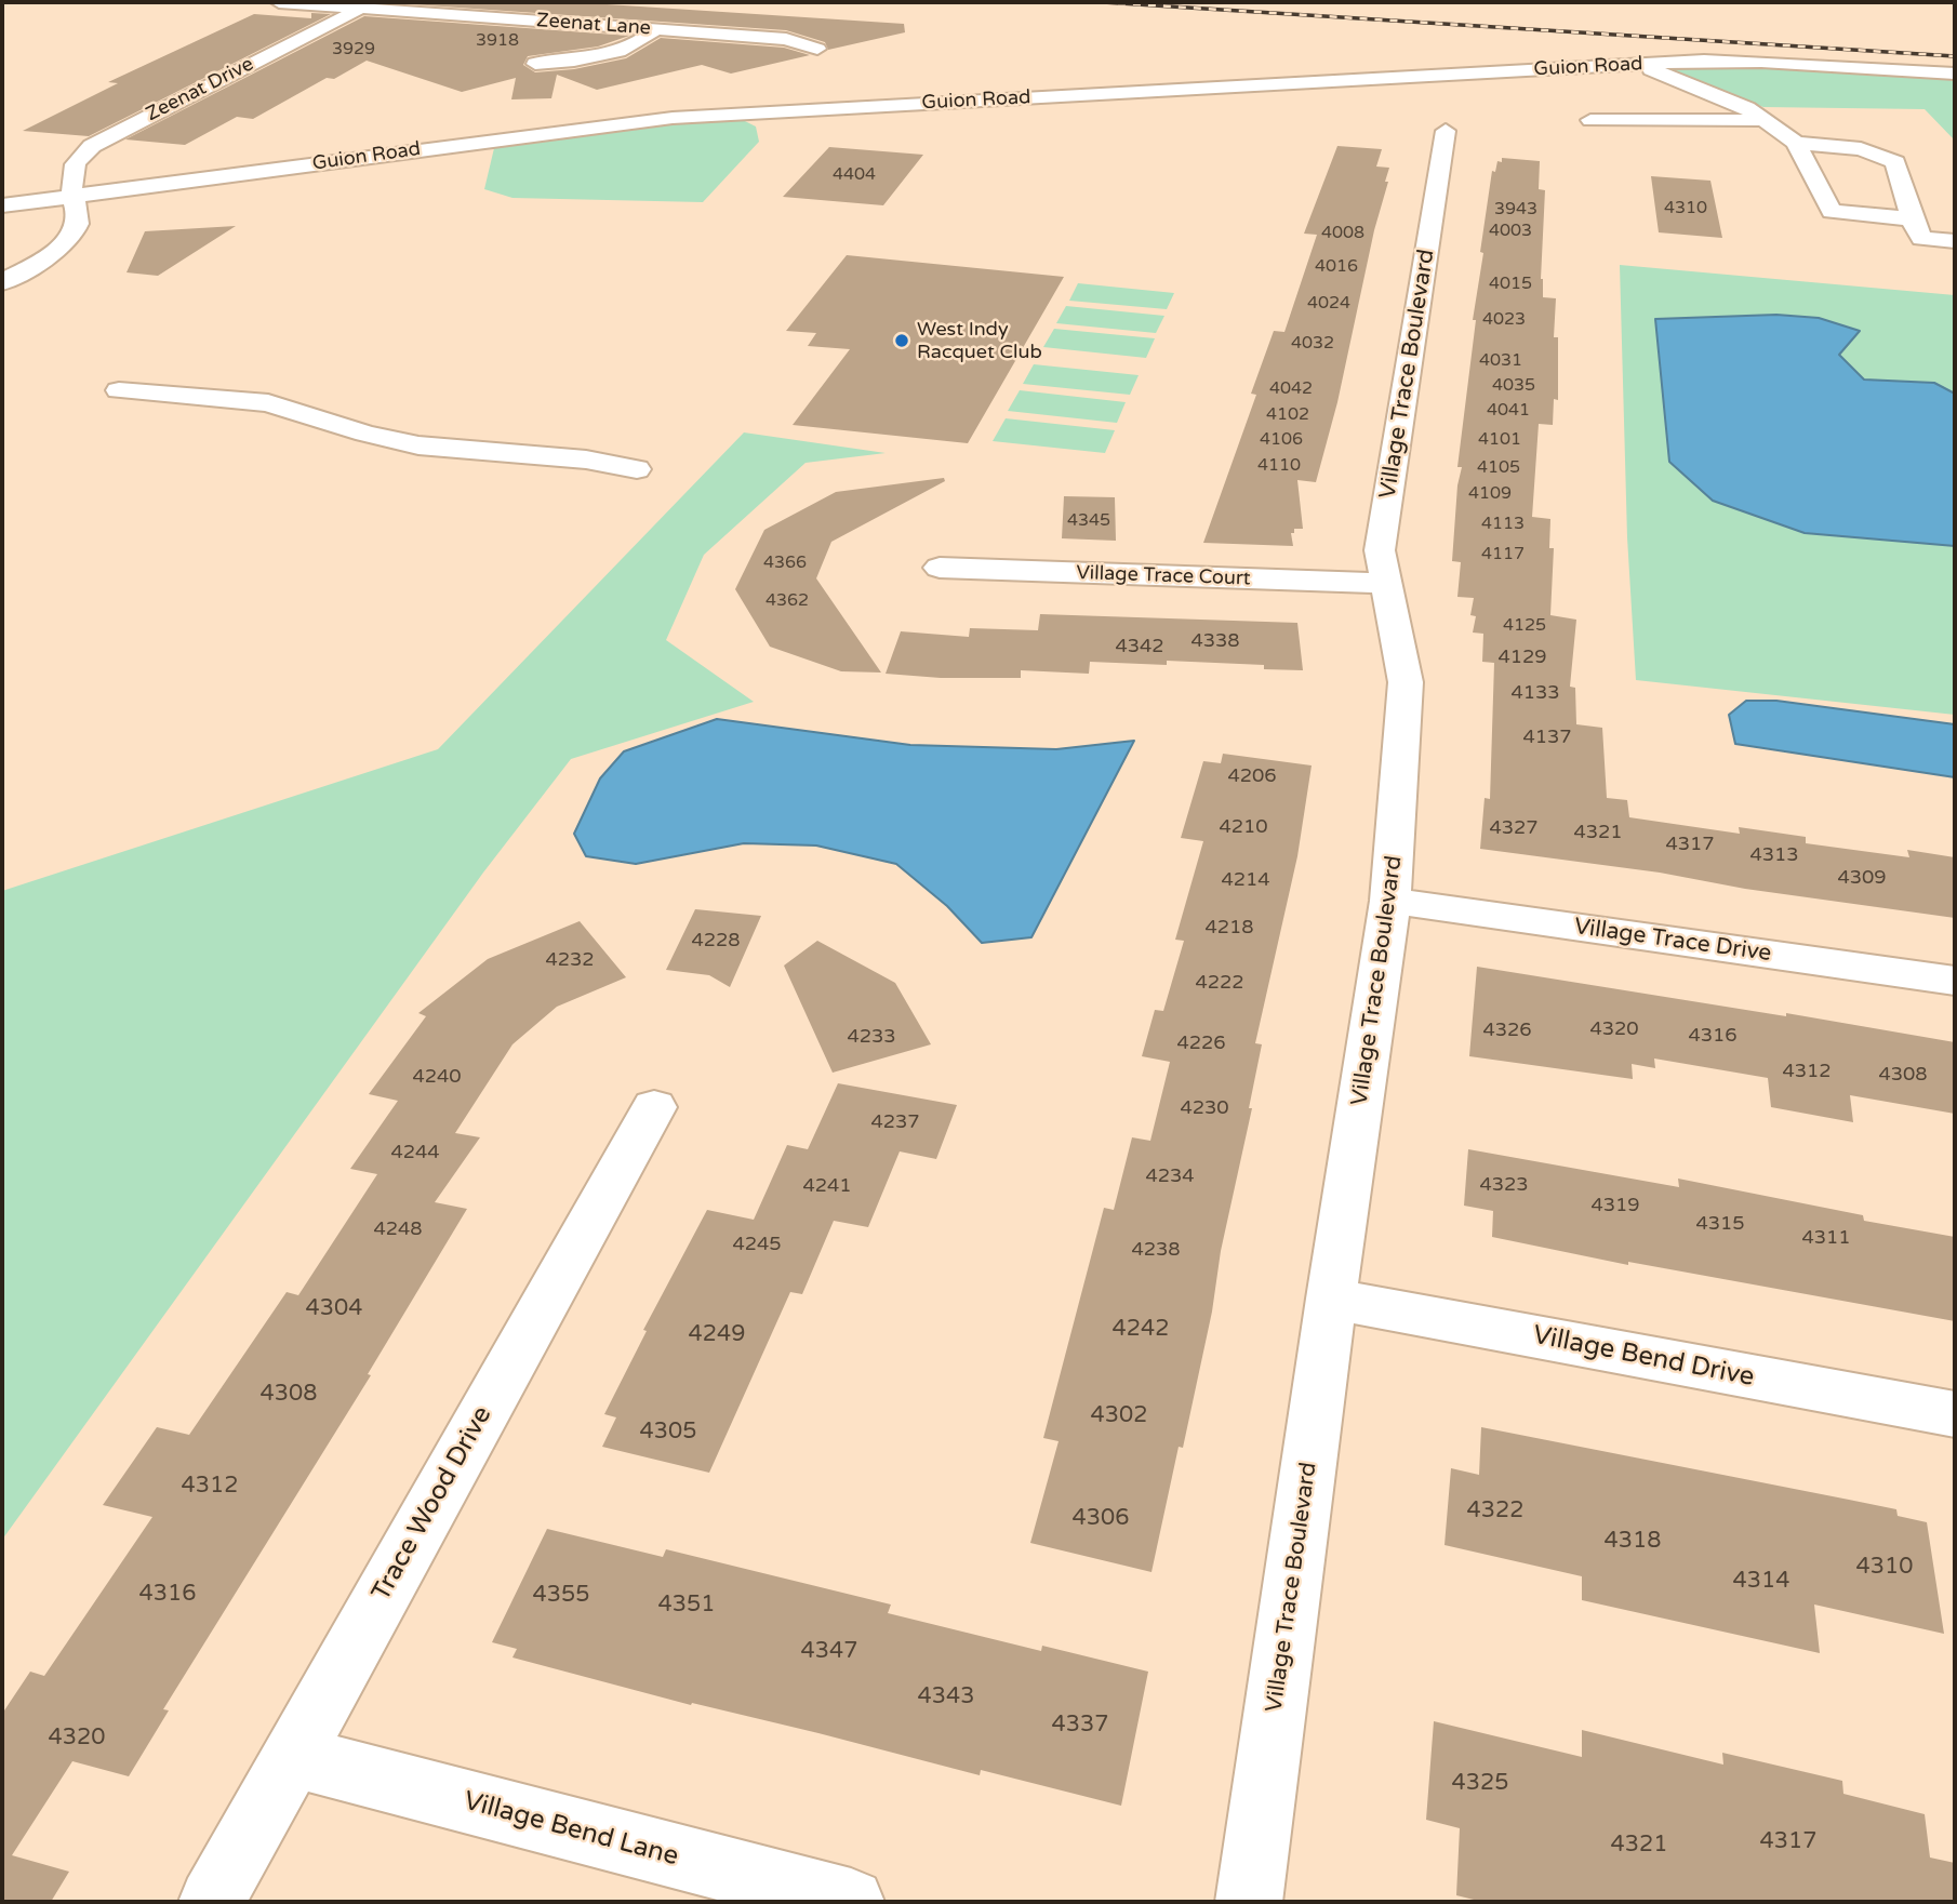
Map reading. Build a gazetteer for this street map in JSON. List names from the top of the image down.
{
  "streets": {
    "street": [
      "Zeenat Lane",
      "Guion Road",
      "Zeenat Drive",
      "Village Trace Boulevard",
      "Village Trace Court",
      "Village Trace Drive",
      "Village Bend Drive",
      "Trace Wood Drive",
      "Village Bend Lane"
    ]
  },
  "crossings": [
    ["Zeenat Lane", "Zeenat Drive"],
    ["Guion Road", "Zeenat Drive"],
    ["Guion Road", "Village Trace Boulevard"],
    ["Village Trace Boulevard", "Village Trace Court"],
    ["Village Trace Boulevard", "Village Trace Drive"],
    ["Village Trace Boulevard", "Village Bend Drive"],
    ["Trace Wood Drive", "Village Bend Lane"]
  ],
  "places": ["West Indy Racquet Club"],
  "house_numbers": [
    "3918",
    "3929",
    "4404",
    "4310",
    "3943",
    "4003",
    "4008",
    "4016",
    "4015",
    "4024",
    "4023",
    "4032",
    "4031",
    "4035",
    "4042",
    "4041",
    "4102",
    "4106",
    "4101",
    "4110",
    "4105",
    "4109",
    "4345",
    "4113",
    "4117",
    "4366",
    "4362",
    "4125",
    "4338",
    "4342",
    "4129",
    "4133",
    "4137",
    "4206",
    "4210",
    "4327",
    "4321",
    "4317",
    "4313",
    "4309",
    "4214",
    "4218",
    "4228",
    "4232",
    "4222",
    "4320",
    "4326",
    "4316",
    "4233",
    "4226",
    "4312",
    "4308",
    "4240",
    "4230",
    "4237",
    "4244",
    "4234",
    "4323",
    "4241",
    "4319",
    "4315",
    "4248",
    "4311",
    "4245",
    "4238",
    "4304",
    "4242",
    "4249",
    "4308",
    "4302",
    "4305",
    "4312",
    "4322",
    "4306",
    "4318",
    "4310",
    "4314",
    "4316",
    "4355",
    "4351",
    "4347",
    "4343",
    "4337",
    "4320",
    "4325",
    "4317",
    "4321"
  ]
}
